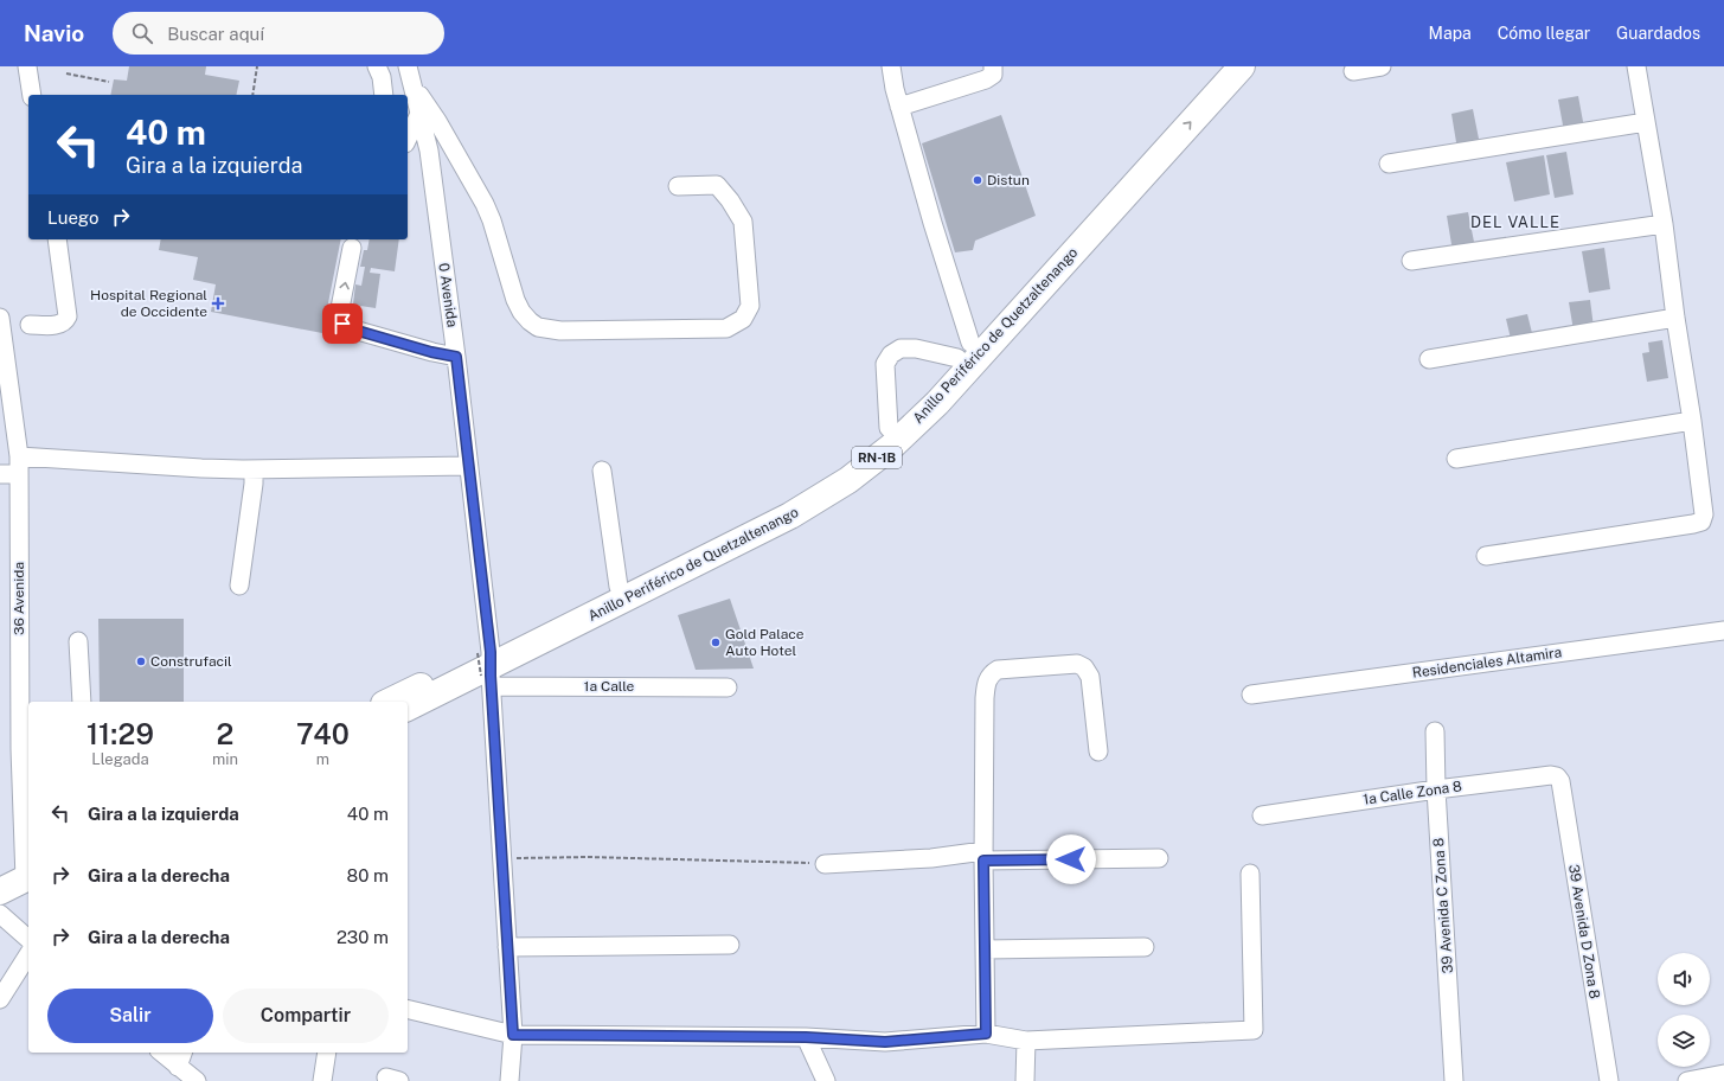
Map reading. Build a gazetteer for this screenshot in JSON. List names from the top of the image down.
{
  "streets": {
    "highway": ["Anillo Periférico de Quetzaltenango", "RN-1B"],
    "street": [
      "0 Avenida",
      "36 Avenida",
      "Residenciales Altamira",
      "1a Calle",
      "1a Calle Zona 8",
      "39 Avenida C Zona 8",
      "39 Avenida D Zona 8"
    ]
  },
  "crossings": [
    ["0 Avenida", "Anillo Periférico de Quetzaltenango"],
    ["0 Avenida", "1a Calle"],
    ["Anillo Periférico de Quetzaltenango", "1a Calle"],
    ["1a Calle Zona 8", "39 Avenida C Zona 8"],
    ["1a Calle Zona 8", "39 Avenida D Zona 8"]
  ],
  "districts": ["DEL VALLE"],
  "places": {
    "other": ["Distun", "Gold Palace Auto Hotel", "Construfacil"],
    "health": ["Hospital Regional de Occidente"]
  },
  "page": {
    "header": "Navio",
    "search": "Buscar aquí",
    "nav": ["Mapa", "Cómo llegar", "Guardados"],
    "turn": ["40 m", "Gira a la izquierda"],
    "then": "Luego",
    "eta": [
      "11:29",
      "Llegada",
      "2",
      "min",
      "740",
      "m"
    ],
    "list": [
      {
        "name": "Gira a la izquierda",
        "value": "40 m"
      },
      {
        "name": "Gira a la derecha",
        "value": "80 m"
      },
      {
        "name": "Gira a la derecha",
        "value": "230 m"
      }
    ],
    "buttons": ["Salir", "Compartir"]
  }
}
